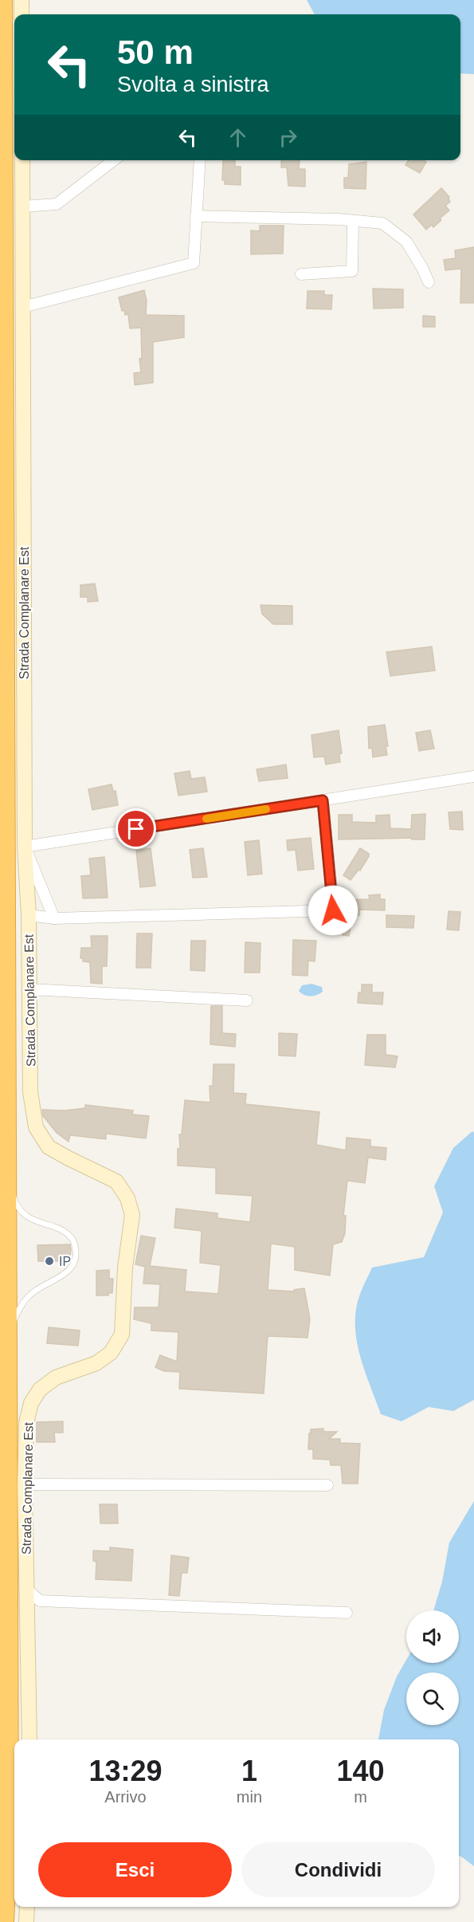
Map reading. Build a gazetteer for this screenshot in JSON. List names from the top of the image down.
{
  "streets": {
    "street": ["Strada Complanare Est"]
  },
  "places": ["IP"],
  "page": {
    "turn": ["50 m", "Svolta a sinistra"],
    "eta": [
      "13:29",
      "Arrivo",
      "1",
      "min",
      "140",
      "m"
    ],
    "buttons": ["Esci", "Condividi"]
  }
}
